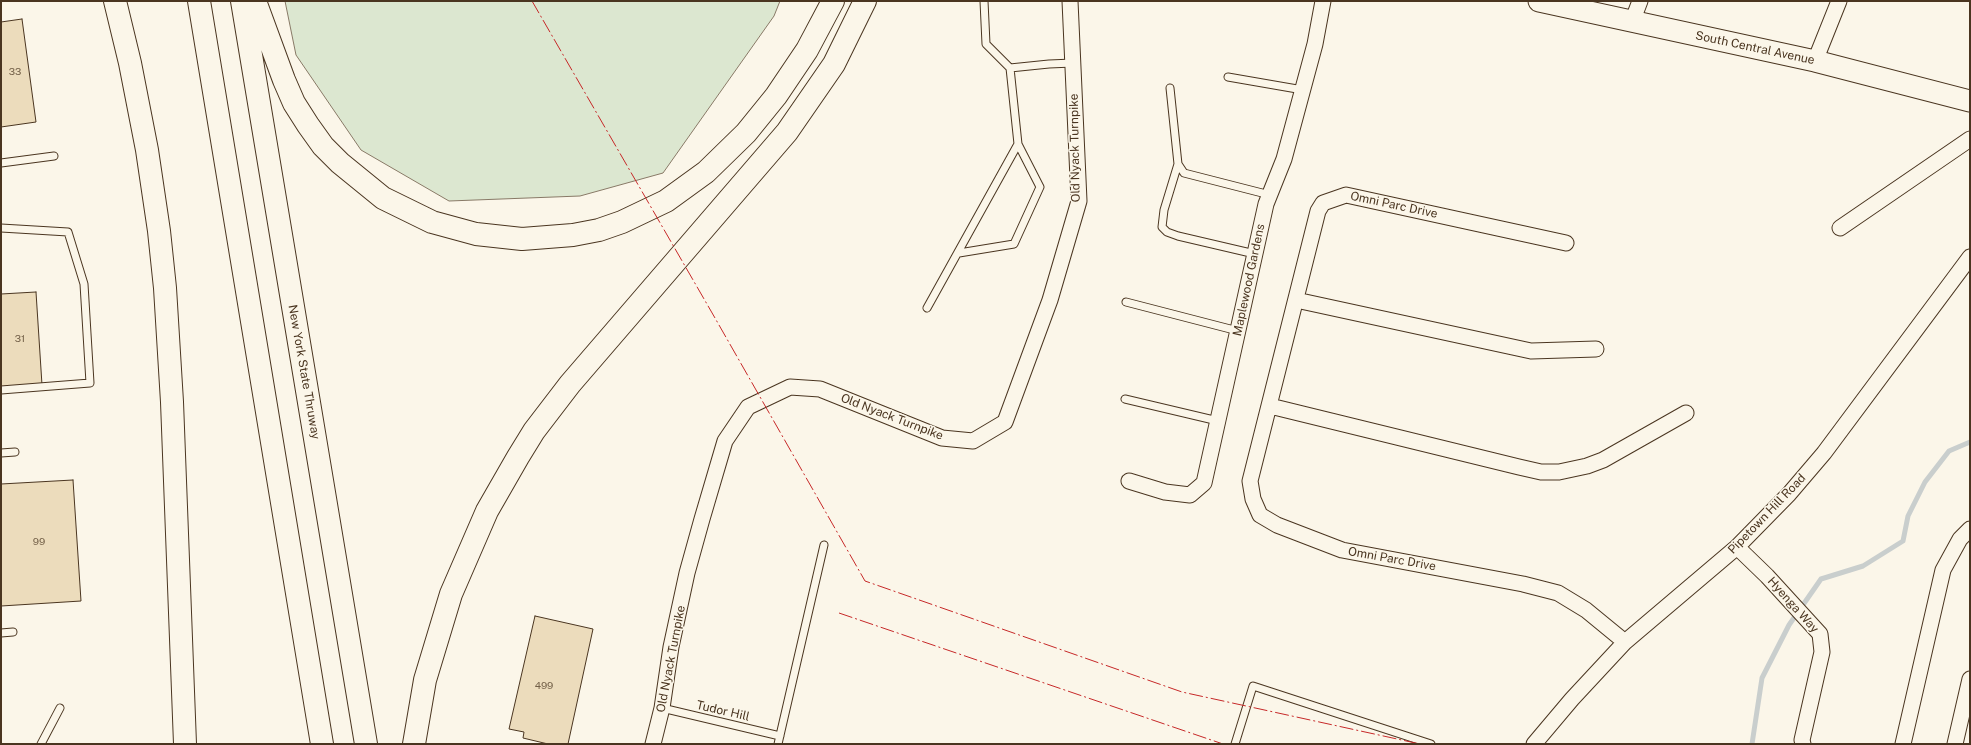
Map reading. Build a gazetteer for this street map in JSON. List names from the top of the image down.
{
  "streets": {
    "highway": ["New York State Thruway"],
    "street": [
      "South Central Avenue",
      "Old Nyack Turnpike",
      "Omni Parc Drive",
      "Maplewood Gardens",
      "Pipetown Hill Road",
      "Hyenga Way"
    ],
    "lane": ["Tudor Hill"]
  },
  "crossings": [
    ["Old Nyack Turnpike", "Tudor Hill"],
    ["Omni Parc Drive", "Pipetown Hill Road"],
    ["Pipetown Hill Road", "Hyenga Way"]
  ],
  "house_numbers": [
    "33",
    "31",
    "99",
    "499"
  ]
}
